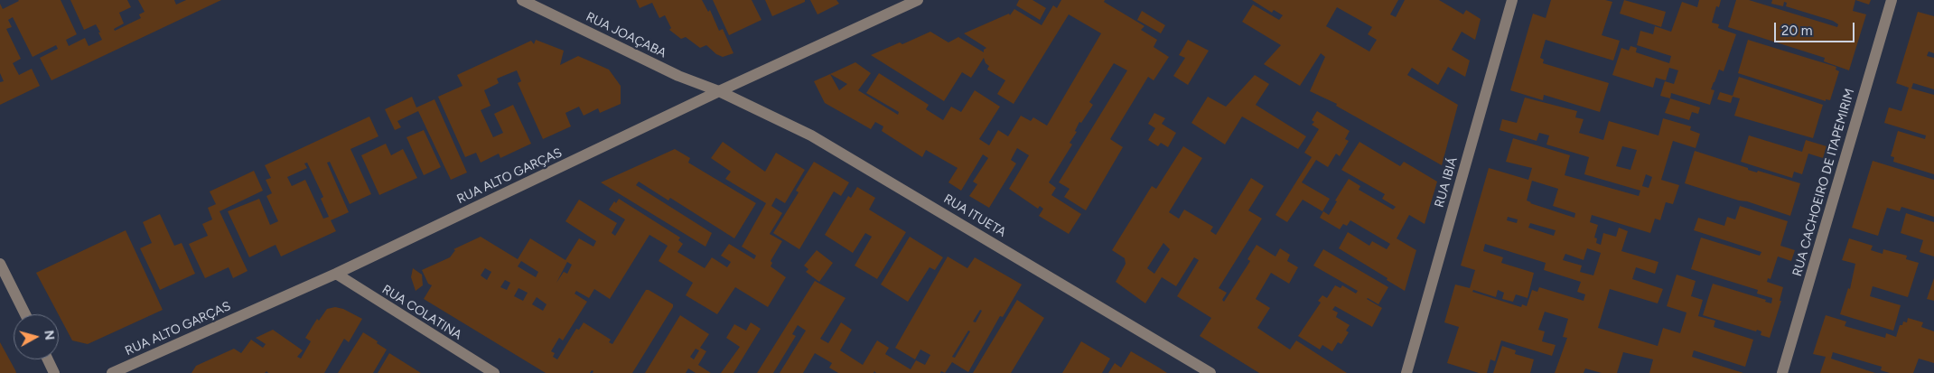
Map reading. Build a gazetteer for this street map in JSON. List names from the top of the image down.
{
  "streets": {
    "street": [
      "RUA JOAÇABA",
      "RUA ALTO GARÇAS",
      "RUA IBIÁ",
      "RUA CACHOEIRO DE ITAPEMIRIM",
      "RUA ITUETA",
      "RUA COLATINA"
    ]
  },
  "crossings": [
    ["RUA JOAÇABA", "RUA ALTO GARÇAS"],
    ["RUA JOAÇABA", "RUA ITUETA"],
    ["RUA ALTO GARÇAS", "RUA ITUETA"],
    ["RUA ALTO GARÇAS", "RUA COLATINA"]
  ],
  "scale_bar": "20 m",
  "north": "right"
}
